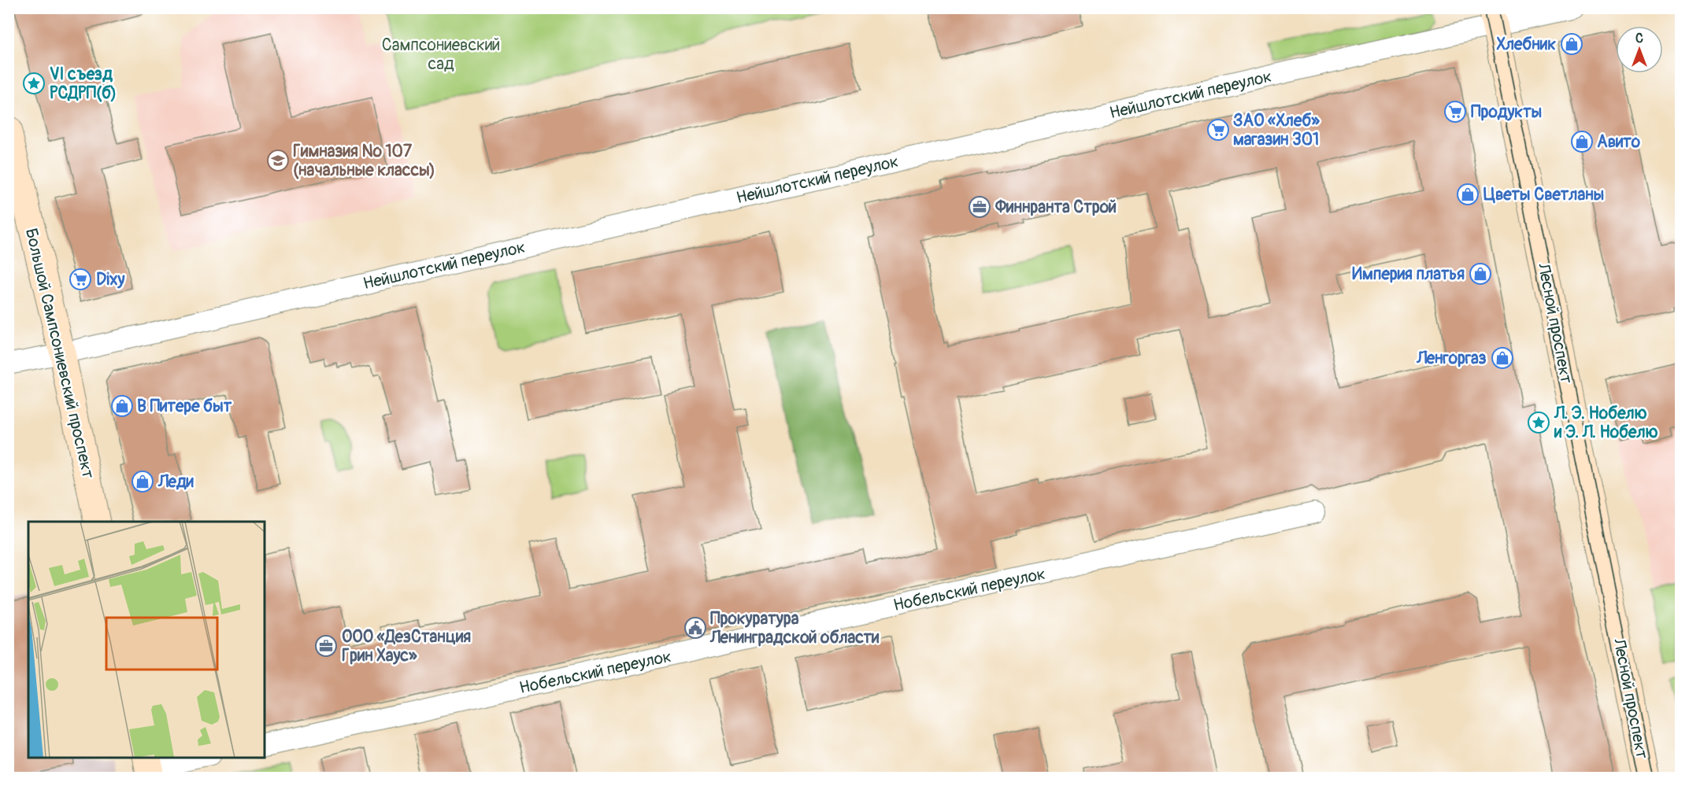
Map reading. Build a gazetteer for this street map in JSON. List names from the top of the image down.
{
  "streets": {
    "main road": ["Лесной проспект", "Большой Сампсониевский проспект"],
    "street": ["Нейшлотский переулок", "Нобельский переулок"]
  },
  "crossings": [
    ["Нейшлотский переулок", "Лесной проспект"],
    ["Нейшлотский переулок", "Большой Сампсониевский проспект"]
  ],
  "parks": ["Сампсониевский сад"],
  "places": {
    "shop": [
      "Хлебник",
      "Авито",
      "Цветы Светланы",
      "Империя платья",
      "Ленгоргаз",
      "В Питере быт",
      "Леди"
    ],
    "place": ["VI съезд РСДРП(б)", "Л. Э. Нобелю и Э. Л. Нобелю"],
    "supermarket": ["Продукты", "ЗАО «Хлеб» магазин 301", "Dixy"],
    "school or university": ["Гимназия № 107 (начальные классы)"],
    "office": ["Финнранта Строй", "ООО «ДезСтанция Грин Хаус»"],
    "public building": ["Прокуратура Ленинградской области"]
  },
  "north": "top"
}
